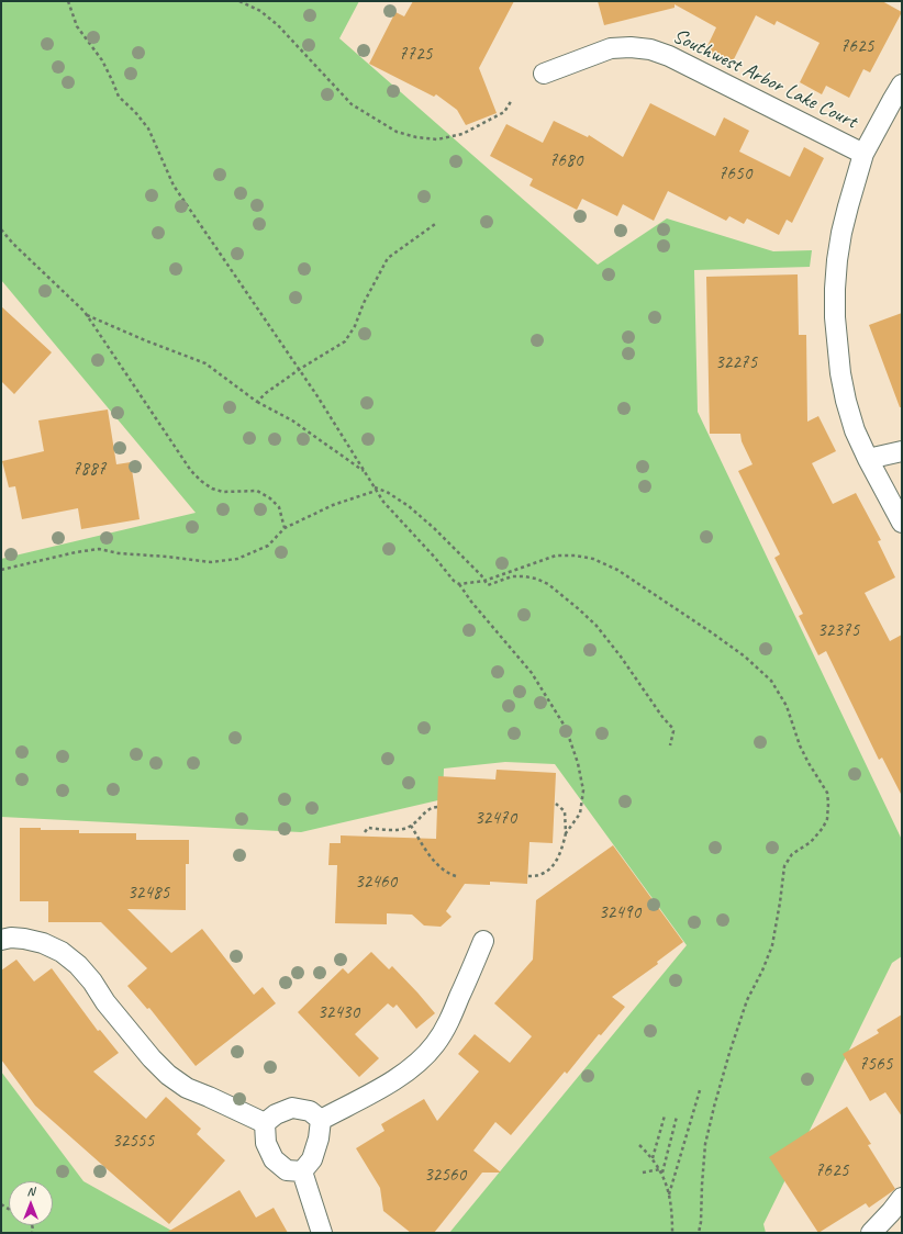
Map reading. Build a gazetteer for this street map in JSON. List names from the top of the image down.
{
  "streets": {
    "street": ["Southwest Arbor Lake Court"]
  },
  "house_numbers": [
    "7625",
    "7725",
    "7680",
    "7650",
    "32275",
    "7887",
    "32375",
    "32470",
    "32460",
    "32485",
    "32490",
    "32430",
    "7565",
    "32555",
    "7625",
    "32560"
  ],
  "north": "top"
}
